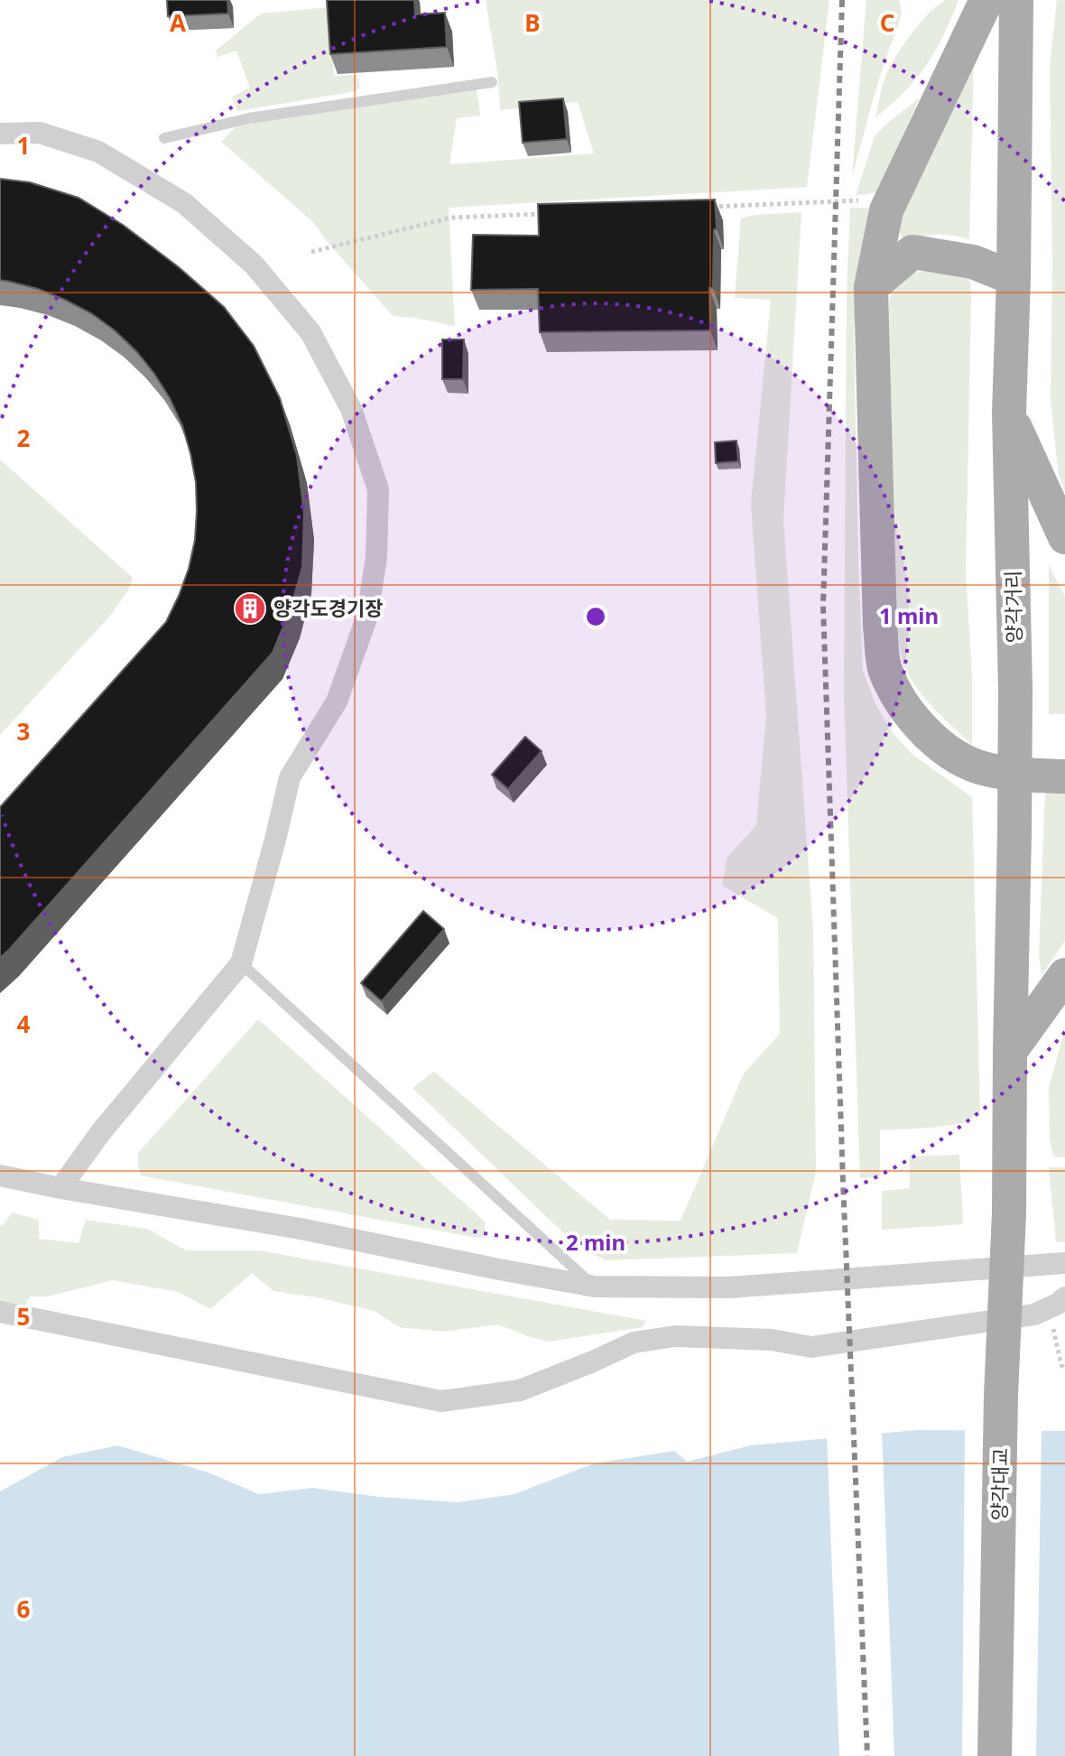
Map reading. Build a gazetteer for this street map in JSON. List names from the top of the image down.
{
  "streets": {
    "main road": ["양각거리", "양각대교"]
  },
  "crossings": [
    ["양각거리", "양각대교"]
  ],
  "places": {
    "building": ["양각도경기장"]
  },
  "grid": {
    "columns": ["A", "B", "C"],
    "rows": [
      "1",
      "2",
      "3",
      "4",
      "5",
      "6"
    ]
  },
  "rings": ["1 min", "2 min"]
}
